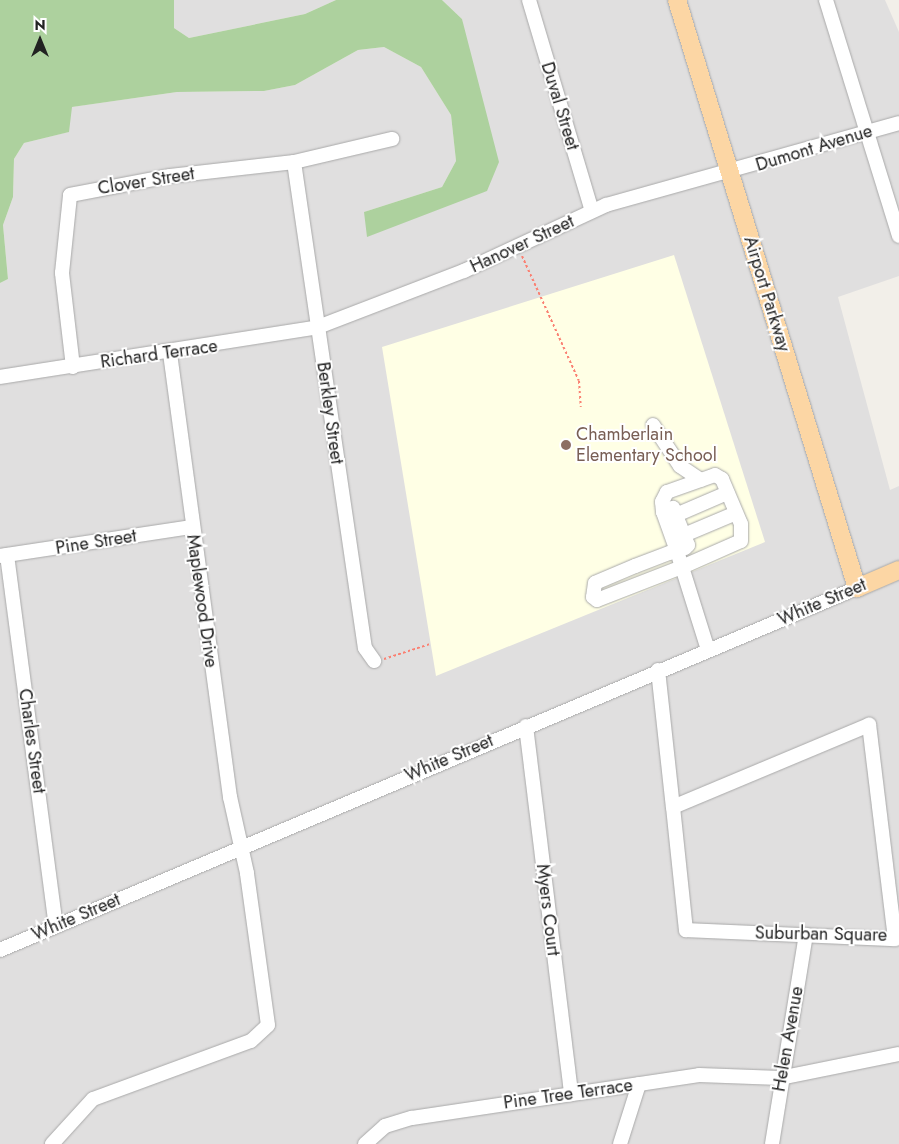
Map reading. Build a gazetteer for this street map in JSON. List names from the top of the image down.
{
  "streets": {
    "main road": ["Airport Parkway", "White Street"],
    "street": [
      "Duval Street",
      "Dumont Avenue",
      "Clover Street",
      "Hanover Street",
      "Richard Terrace",
      "Berkley Street",
      "Pine Street",
      "Maplewood Drive",
      "Charles Street",
      "Myers Court",
      "Suburban Square",
      "Helen Avenue",
      "Pine Tree Terrace"
    ]
  },
  "crossings": [
    ["Duval Street", "Hanover Street"],
    ["Dumont Avenue", "Hanover Street"],
    ["Dumont Avenue", "Airport Parkway"],
    ["Clover Street", "Richard Terrace"],
    ["Clover Street", "Berkley Street"],
    ["Hanover Street", "Airport Parkway"],
    ["Hanover Street", "Richard Terrace"],
    ["Hanover Street", "Berkley Street"],
    ["Airport Parkway", "White Street"],
    ["Richard Terrace", "Berkley Street"],
    ["Richard Terrace", "Maplewood Drive"],
    ["Pine Street", "Maplewood Drive"],
    ["Pine Street", "Charles Street"],
    ["Maplewood Drive", "White Street"],
    ["White Street", "Charles Street"],
    ["White Street", "Myers Court"],
    ["White Street", "Suburban Square"],
    ["Myers Court", "Pine Tree Terrace"],
    ["Suburban Square", "Helen Avenue"],
    ["Helen Avenue", "Pine Tree Terrace"]
  ],
  "places": ["Chamberlain Elementary School"],
  "north": "top"
}
